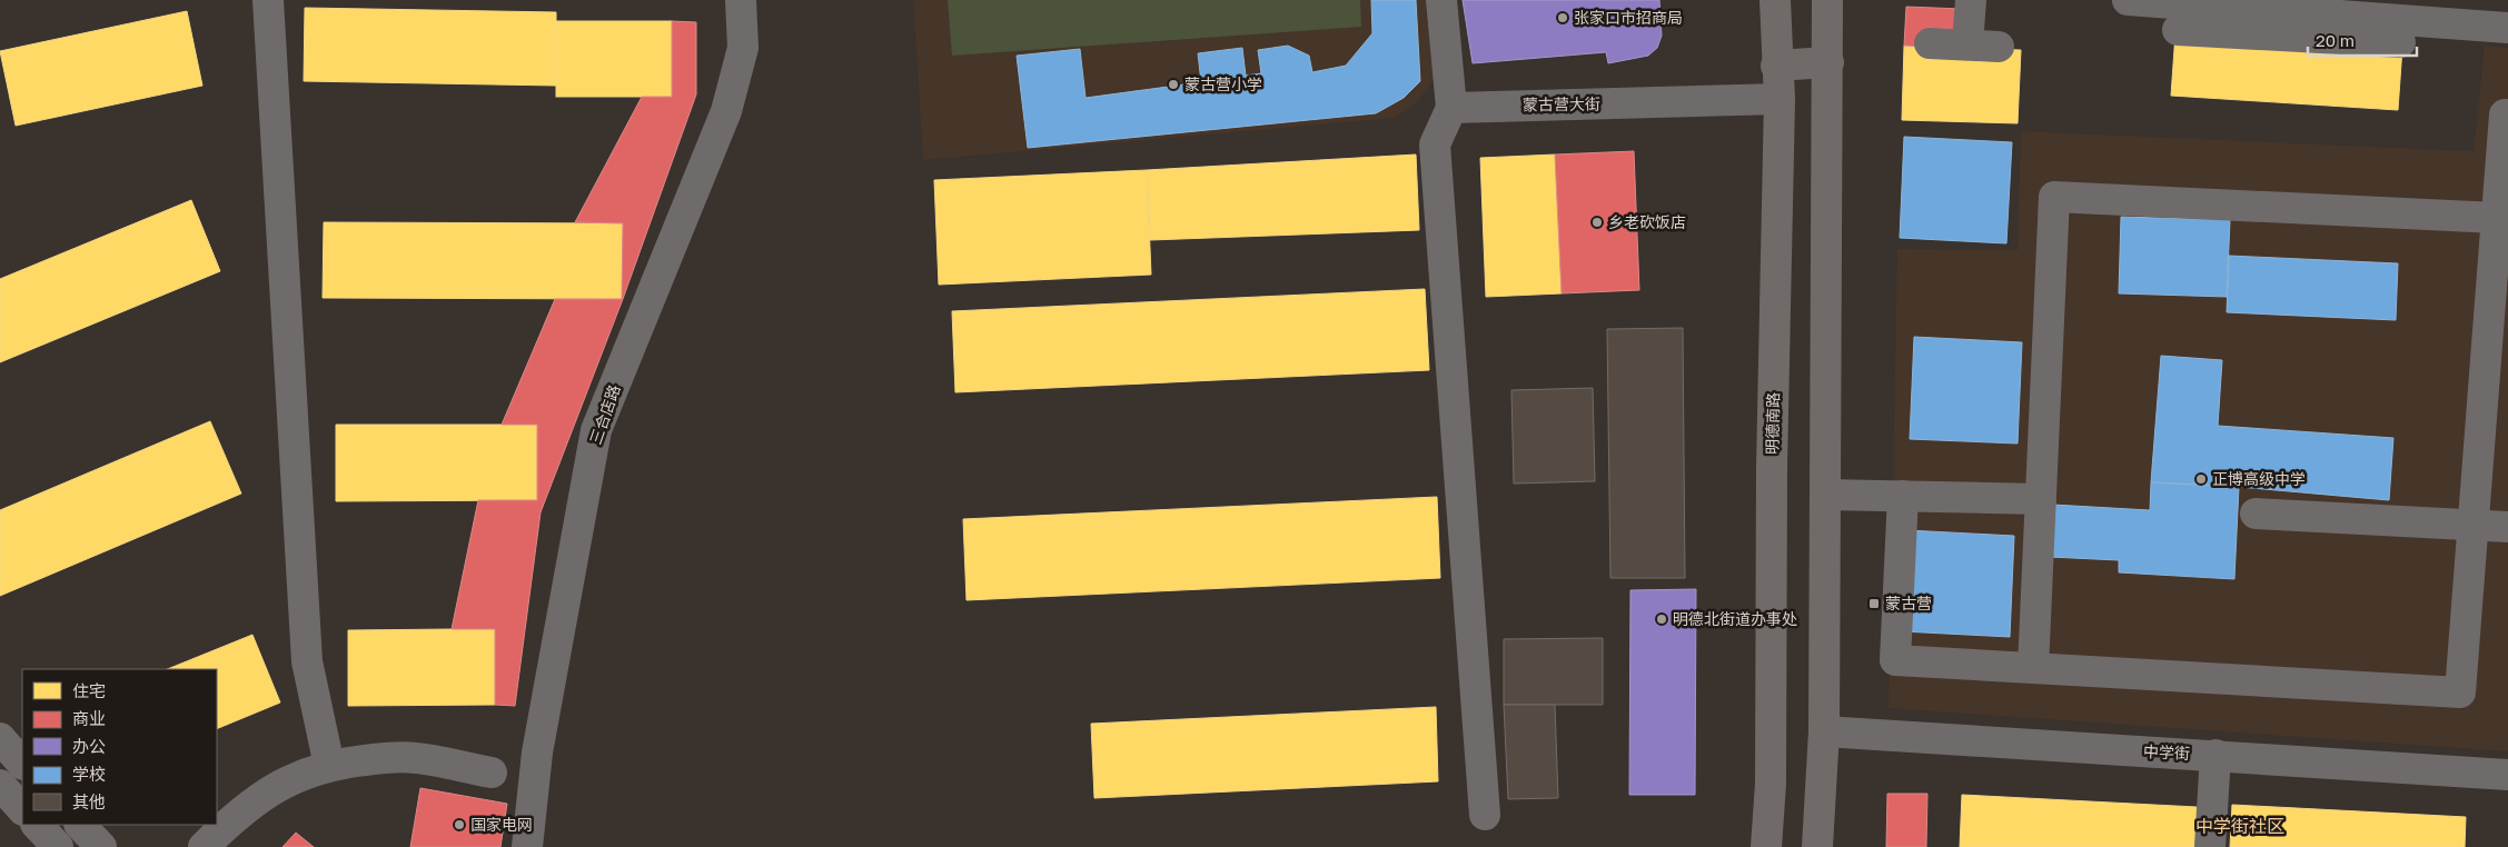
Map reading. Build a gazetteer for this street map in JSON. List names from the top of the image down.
{
  "streets": {
    "main road": ["明德南路"],
    "street": ["蒙古营大街", "三合店路", "中学街"]
  },
  "crossings": [
    ["蒙古营大街", "明德南路"]
  ],
  "districts": ["中学街社区"],
  "places": {
    "other": [
      "张家口市招商局",
      "蒙古营小学",
      "乡老砍饭店",
      "正博高级中学",
      "明德北街道办事处",
      "国家电网"
    ],
    "transit": ["蒙古营"]
  },
  "legend": [
    "住宅",
    "商业",
    "办公",
    "学校",
    "其他"
  ],
  "scale_bar": "20 m"
}
